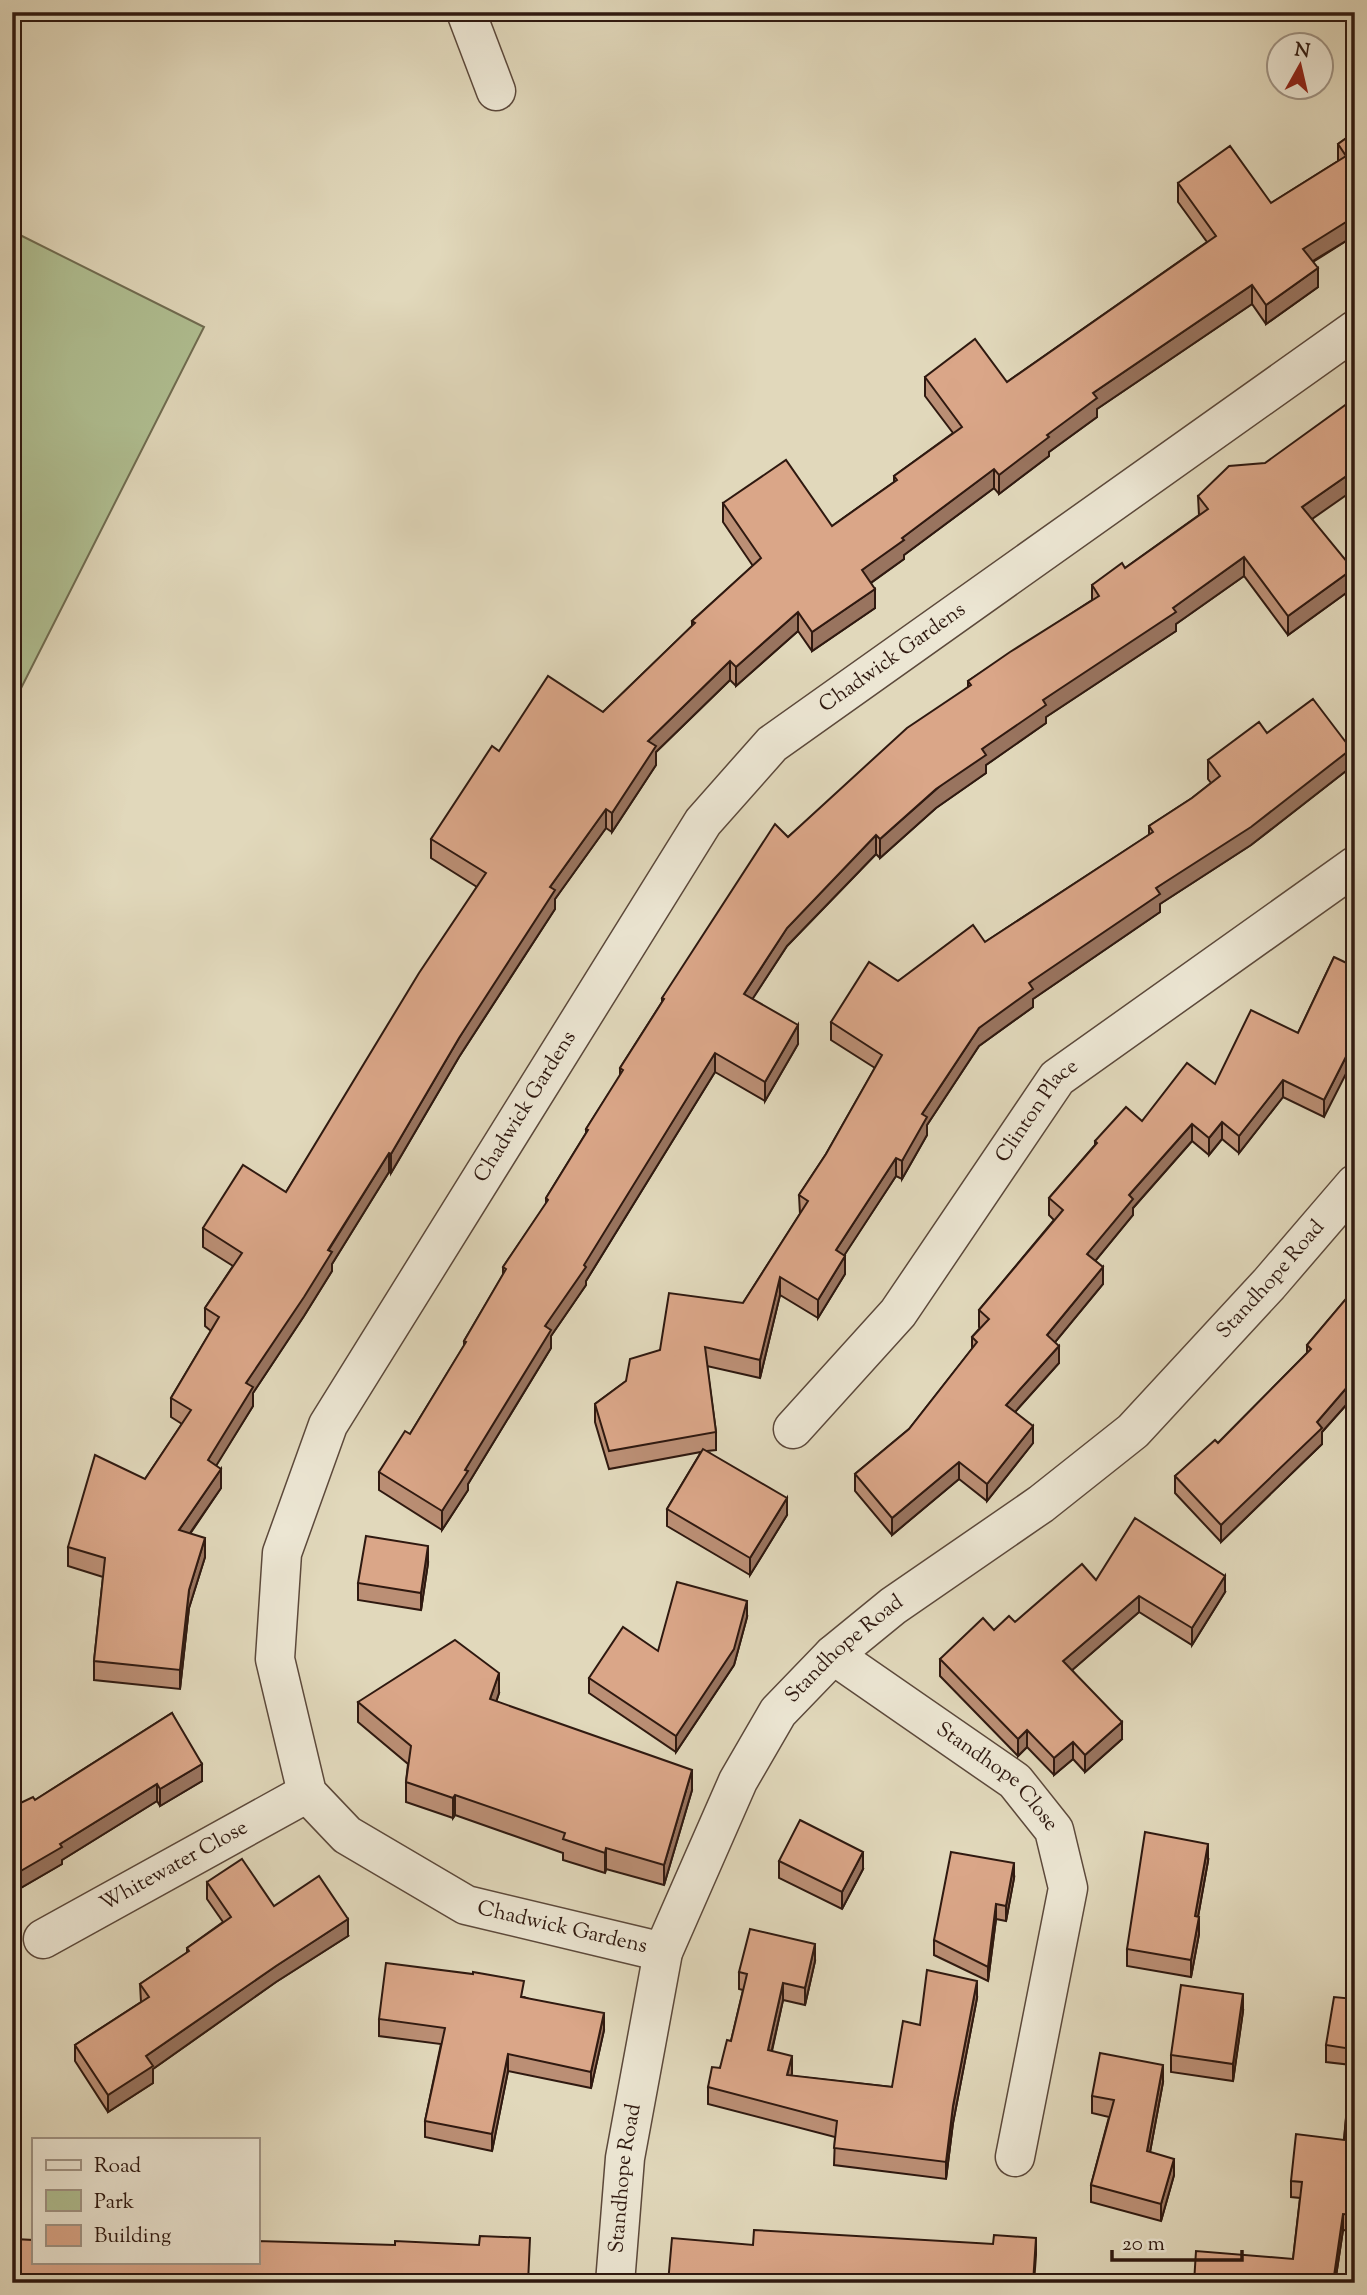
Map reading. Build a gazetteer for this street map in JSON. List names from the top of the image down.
{
  "streets": {
    "street": [
      "Chadwick Gardens",
      "Clinton Place",
      "Standhope Road",
      "Standhope Close",
      "Whitewater Close"
    ]
  },
  "crossings": [
    ["Chadwick Gardens", "Standhope Road"],
    ["Chadwick Gardens", "Whitewater Close"],
    ["Standhope Road", "Standhope Close"]
  ],
  "legend": ["Road", "Park", "Building"],
  "scale_bar": "20 m",
  "north": "top"
}
